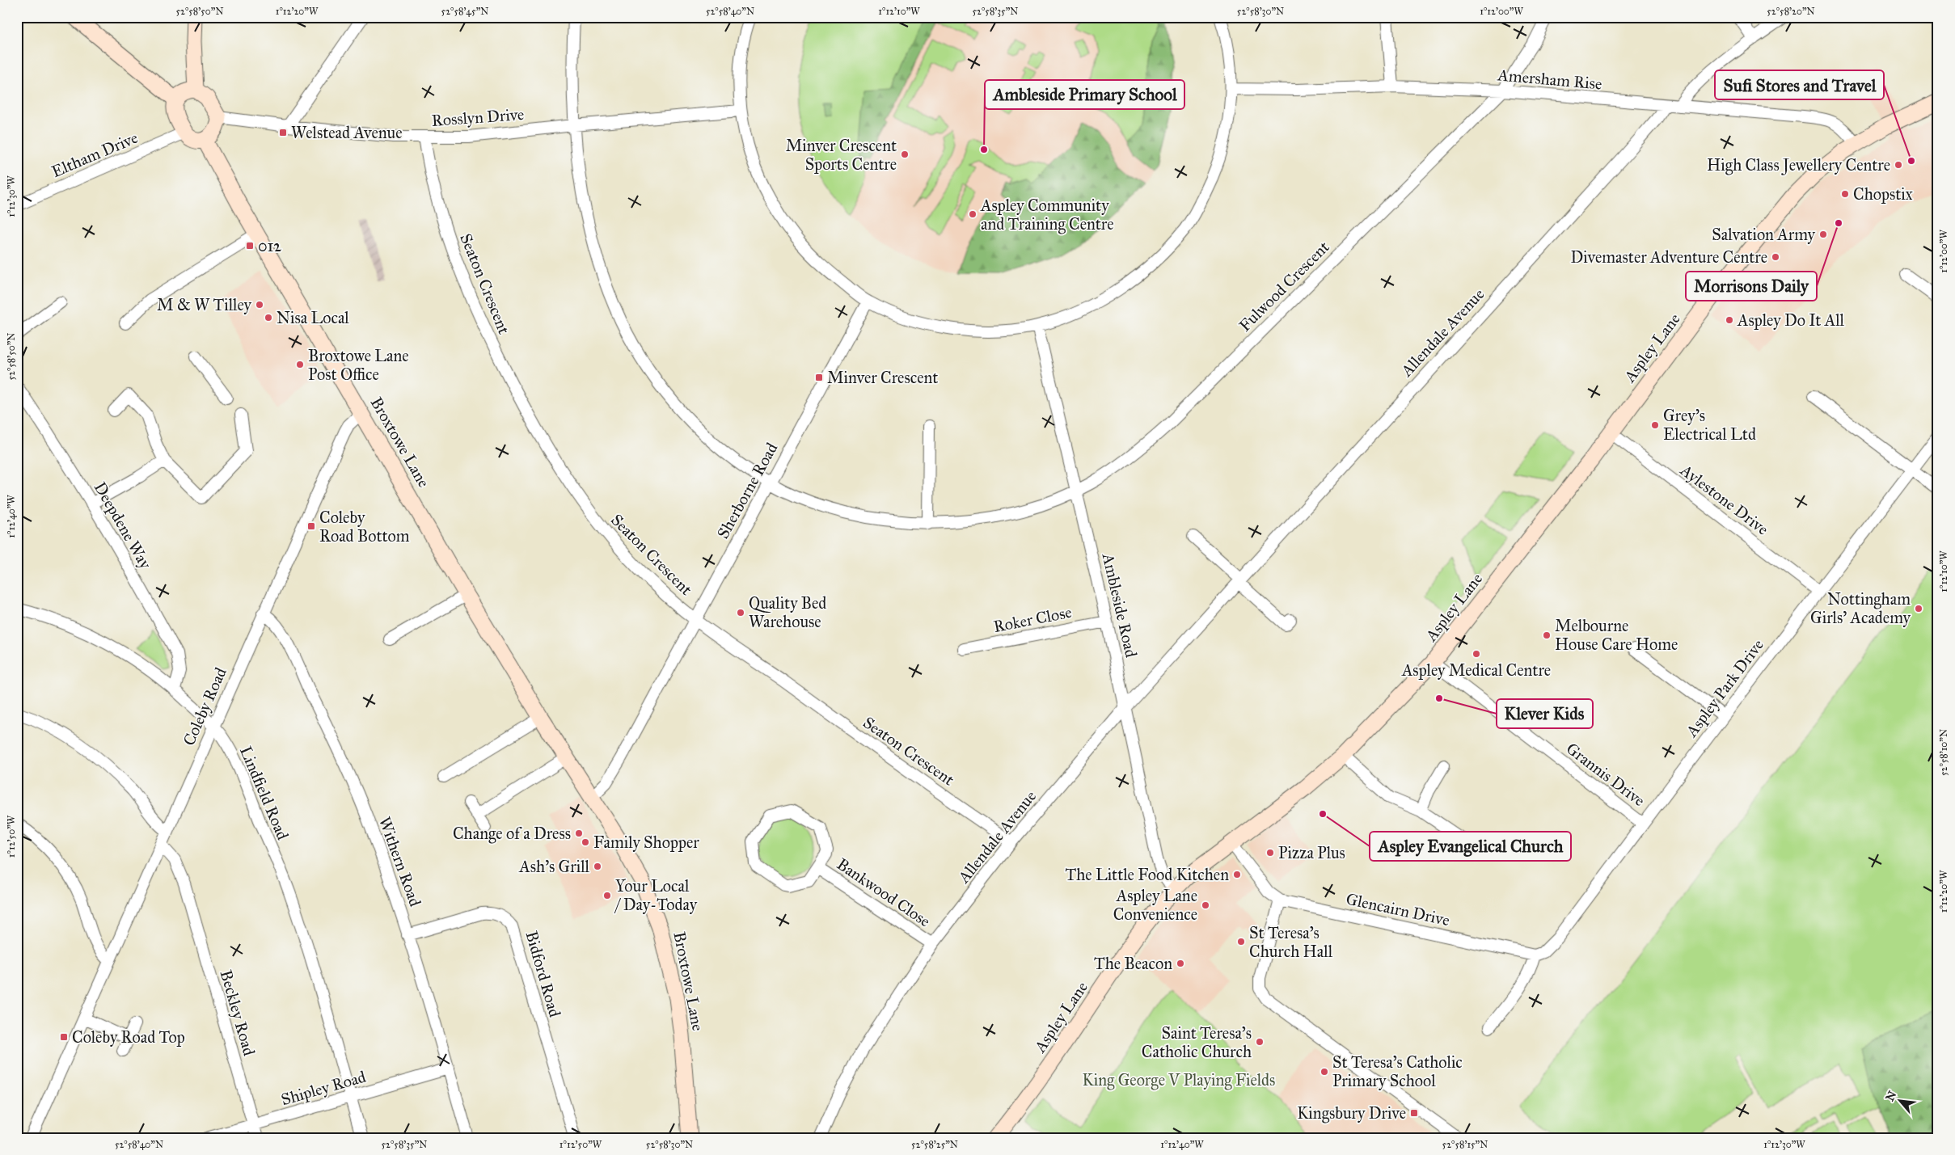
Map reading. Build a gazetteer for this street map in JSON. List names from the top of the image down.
{
  "streets": {
    "main road": ["Aspley Lane", "Broxtowe Lane"],
    "street": [
      "Amersham Rise",
      "Rosslyn Drive",
      "Eltham Drive",
      "Seaton Crescent",
      "Fulwood Crescent",
      "Allendale Avenue",
      "Sherborne Road",
      "Aylestone Drive",
      "Deepdene Way",
      "Ambleside Road",
      "Roker Close",
      "Aspley Park Drive",
      "Coleby Road",
      "Grannis Drive",
      "Lindfield Road",
      "Withern Road",
      "Bankwood Close",
      "Glencairn Drive",
      "Bidford Road",
      "Beckley Road",
      "Shipley Road"
    ]
  },
  "crossings": [
    ["Amersham Rise", "Fulwood Crescent"],
    ["Amersham Rise", "Allendale Avenue"],
    ["Amersham Rise", "Aspley Lane"],
    ["Rosslyn Drive", "Eltham Drive"],
    ["Rosslyn Drive", "Seaton Crescent"],
    ["Rosslyn Drive", "Fulwood Crescent"],
    ["Rosslyn Drive", "Broxtowe Lane"],
    ["Eltham Drive", "Broxtowe Lane"],
    ["Seaton Crescent", "Allendale Avenue"],
    ["Seaton Crescent", "Sherborne Road"],
    ["Fulwood Crescent", "Sherborne Road"],
    ["Fulwood Crescent", "Ambleside Road"],
    ["Allendale Avenue", "Ambleside Road"],
    ["Allendale Avenue", "Bankwood Close"],
    ["Aspley Lane", "Aylestone Drive"],
    ["Aspley Lane", "Ambleside Road"],
    ["Aspley Lane", "Grannis Drive"],
    ["Aspley Lane", "Glencairn Drive"],
    ["Broxtowe Lane", "Sherborne Road"],
    ["Broxtowe Lane", "Coleby Road"],
    ["Aylestone Drive", "Aspley Park Drive"],
    ["Deepdene Way", "Lindfield Road"],
    ["Ambleside Road", "Roker Close"],
    ["Aspley Park Drive", "Grannis Drive"],
    ["Aspley Park Drive", "Glencairn Drive"],
    ["Coleby Road", "Lindfield Road"],
    ["Coleby Road", "Withern Road"],
    ["Coleby Road", "Beckley Road"],
    ["Lindfield Road", "Shipley Road"],
    ["Withern Road", "Bidford Road"],
    ["Withern Road", "Shipley Road"],
    ["Beckley Road", "Shipley Road"]
  ],
  "parks": ["King George V Playing Fields"],
  "places": {
    "transit": [
      "Welstead Avenue",
      "012",
      "Minver Crescent",
      "Coleby Road Bottom",
      "Coleby Road Top",
      "Kingsbury Drive"
    ],
    "other": [
      "Ambleside Primary School",
      "Minver Crescent Sports Centre",
      "Sufi Stores and Travel",
      "High Class Jewellery Centre",
      "Chopstix",
      "Aspley Community and Training Centre",
      "Morrisons Daily",
      "Salvation Army",
      "Divemaster Adventure Centre",
      "M & W Tilley",
      "Nisa Local",
      "Aspley Do It All",
      "Broxtowe Lane Post Office",
      "Grey's Electrical Ltd",
      "Nottingham Girls' Academy",
      "Quality Bed Warehouse",
      "Melbourne House Care Home",
      "Aspley Medical Centre",
      "Klever Kids",
      "Aspley Evangelical Church",
      "Change of a Dress",
      "Family Shopper",
      "Pizza Plus",
      "Ash's Grill",
      "The Little Food Kitchen",
      "Your Local / Day-Today",
      "Aspley Lane Convenience",
      "St Teresa's Church Hall",
      "The Beacon",
      "Saint Teresa's Catholic Church",
      "St Teresa's Catholic Primary School"
    ]
  },
  "north": "top left",
  "coordinates": [
    "52°58'50\"N",
    "1°12'20\"W",
    "52°58'45\"N",
    "52°58'40\"N",
    "1°12'10\"W",
    "52°58'35\"N",
    "52°58'30\"N",
    "1°12'00\"W",
    "52°58'20\"N",
    "1°12'30\"W",
    "1°12'40\"W",
    "52°58'10\"N",
    "1°12'50\"W",
    "52°58'25\"N",
    "52°58'15\"N"
  ]
}
